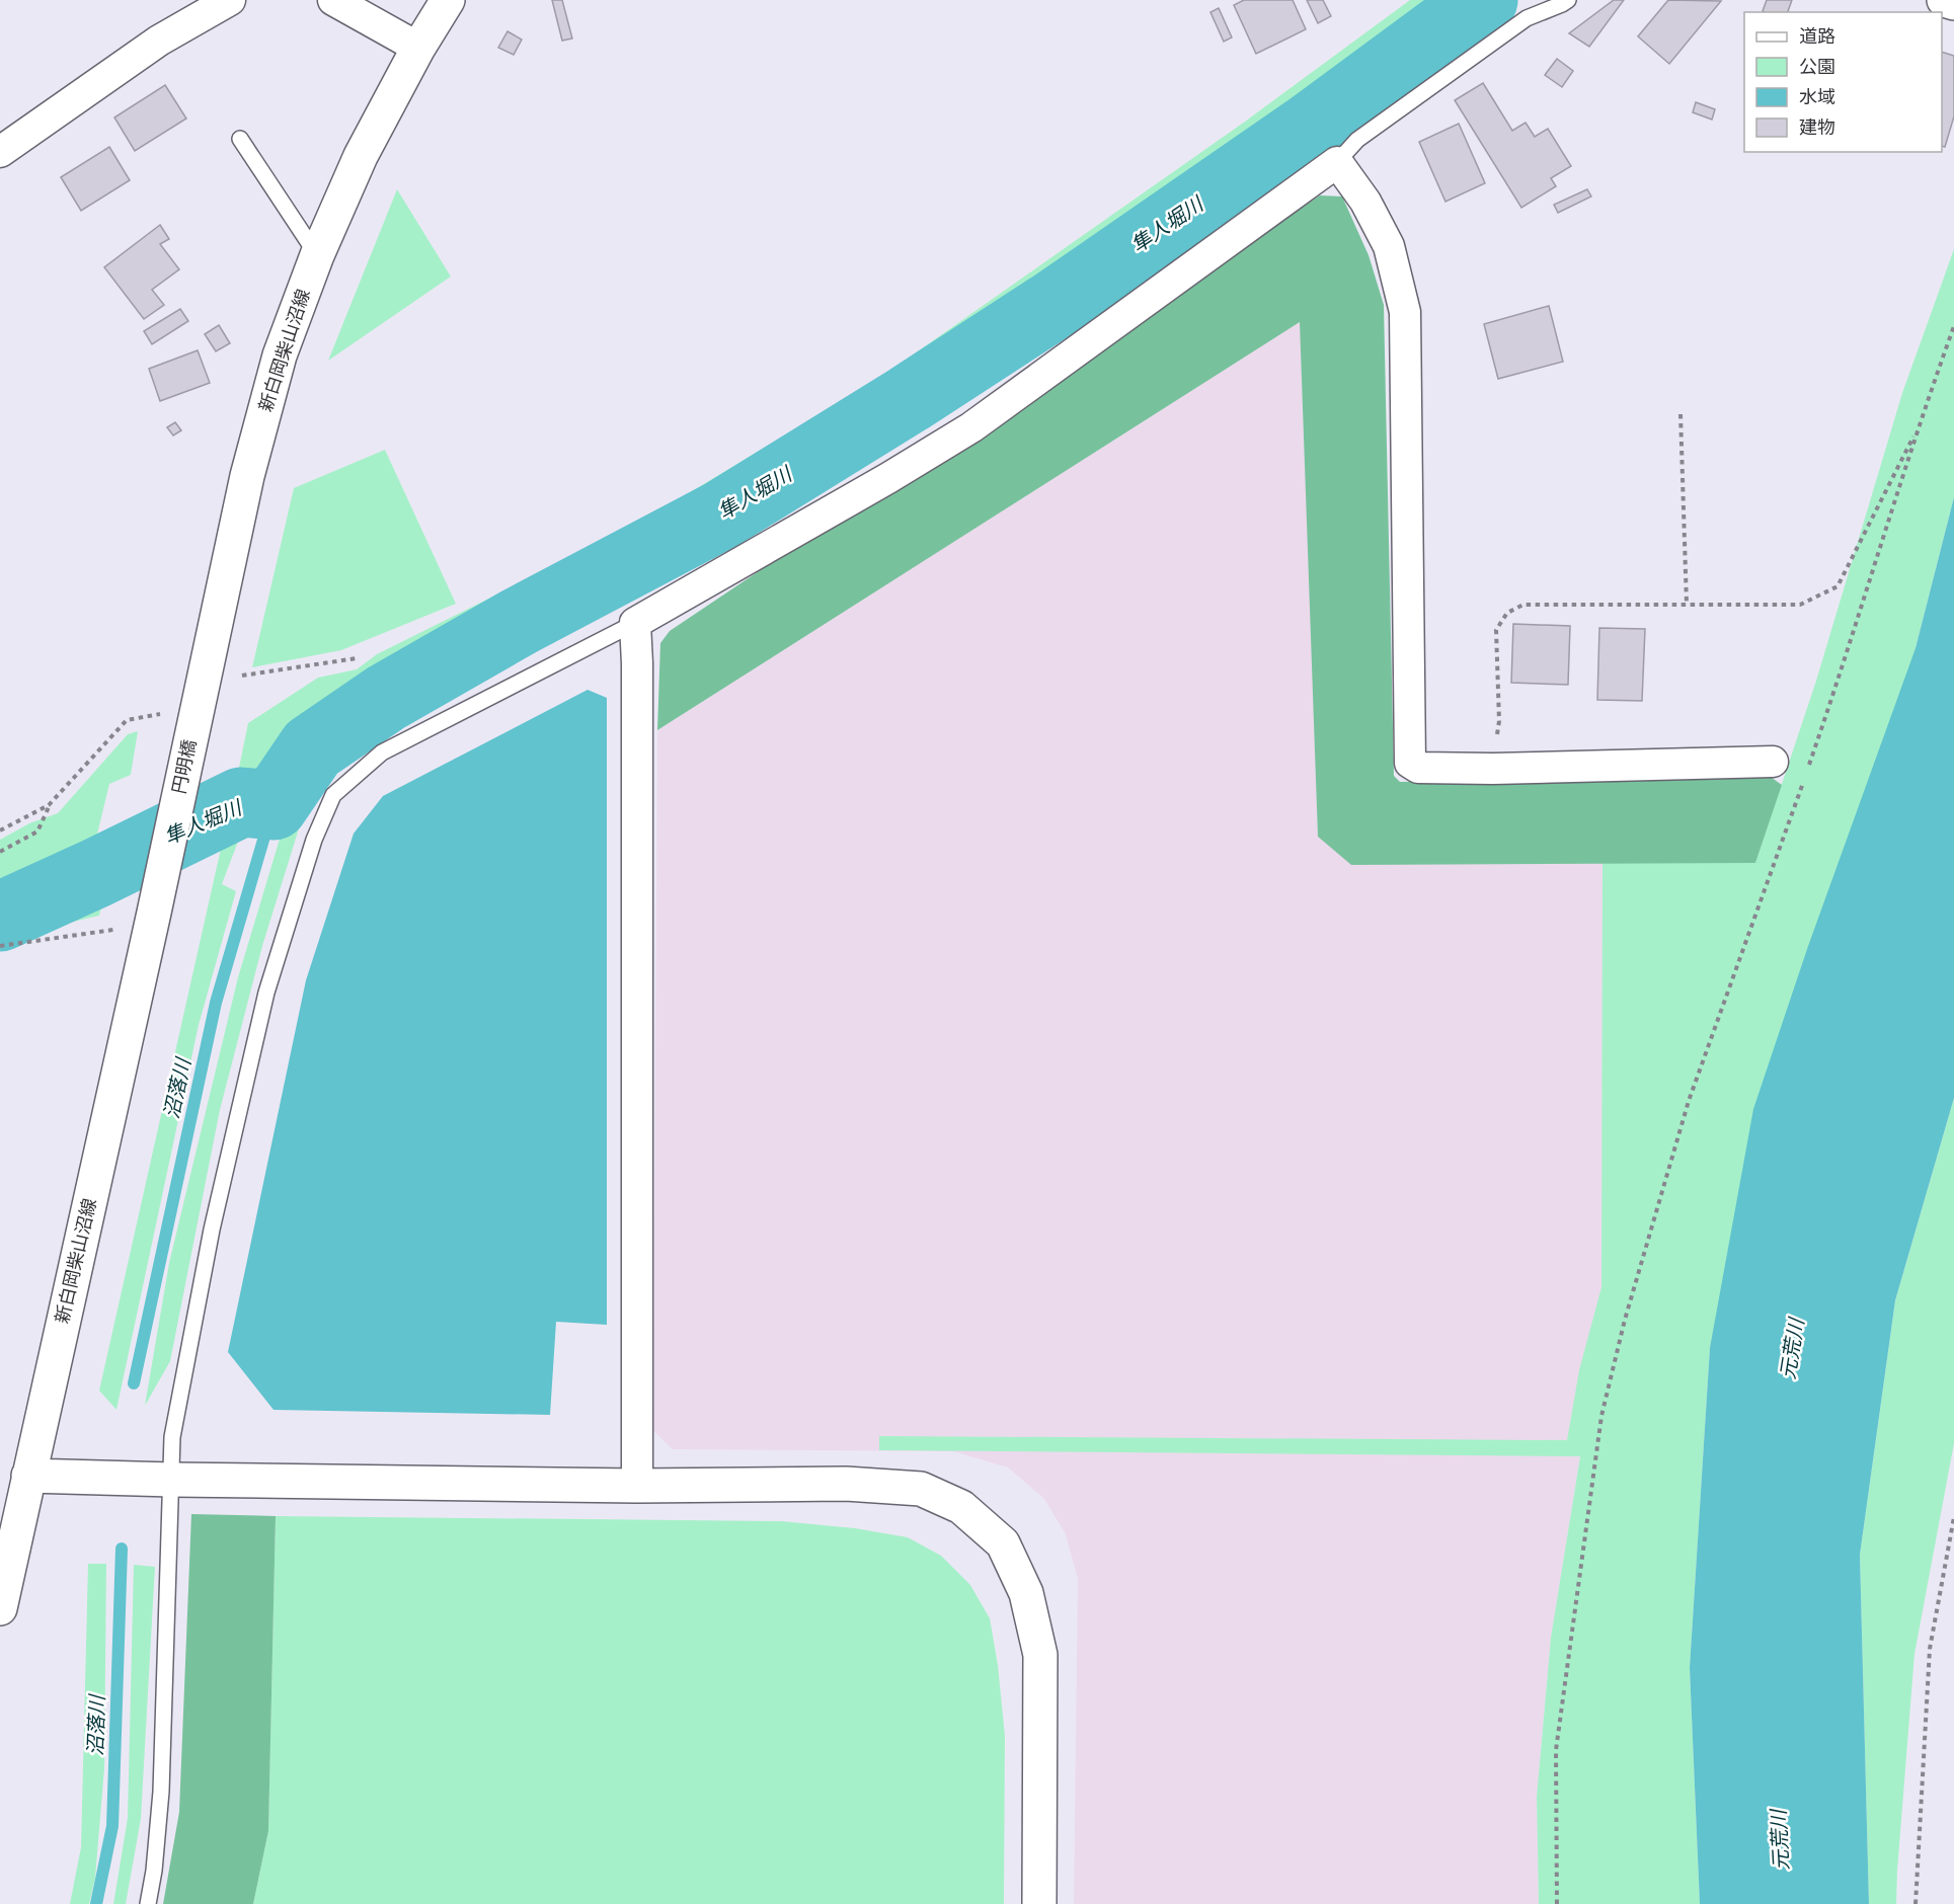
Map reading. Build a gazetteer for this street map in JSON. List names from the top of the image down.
{
  "streets": {
    "street": ["新白岡柴山沼線", "円明橋"]
  },
  "crossings": [
    ["新白岡柴山沼線", "円明橋"]
  ],
  "water": ["隼人堀川", "沼落川", "元荒川"],
  "legend": [
    "道路",
    "公園",
    "水域",
    "建物"
  ]
}
